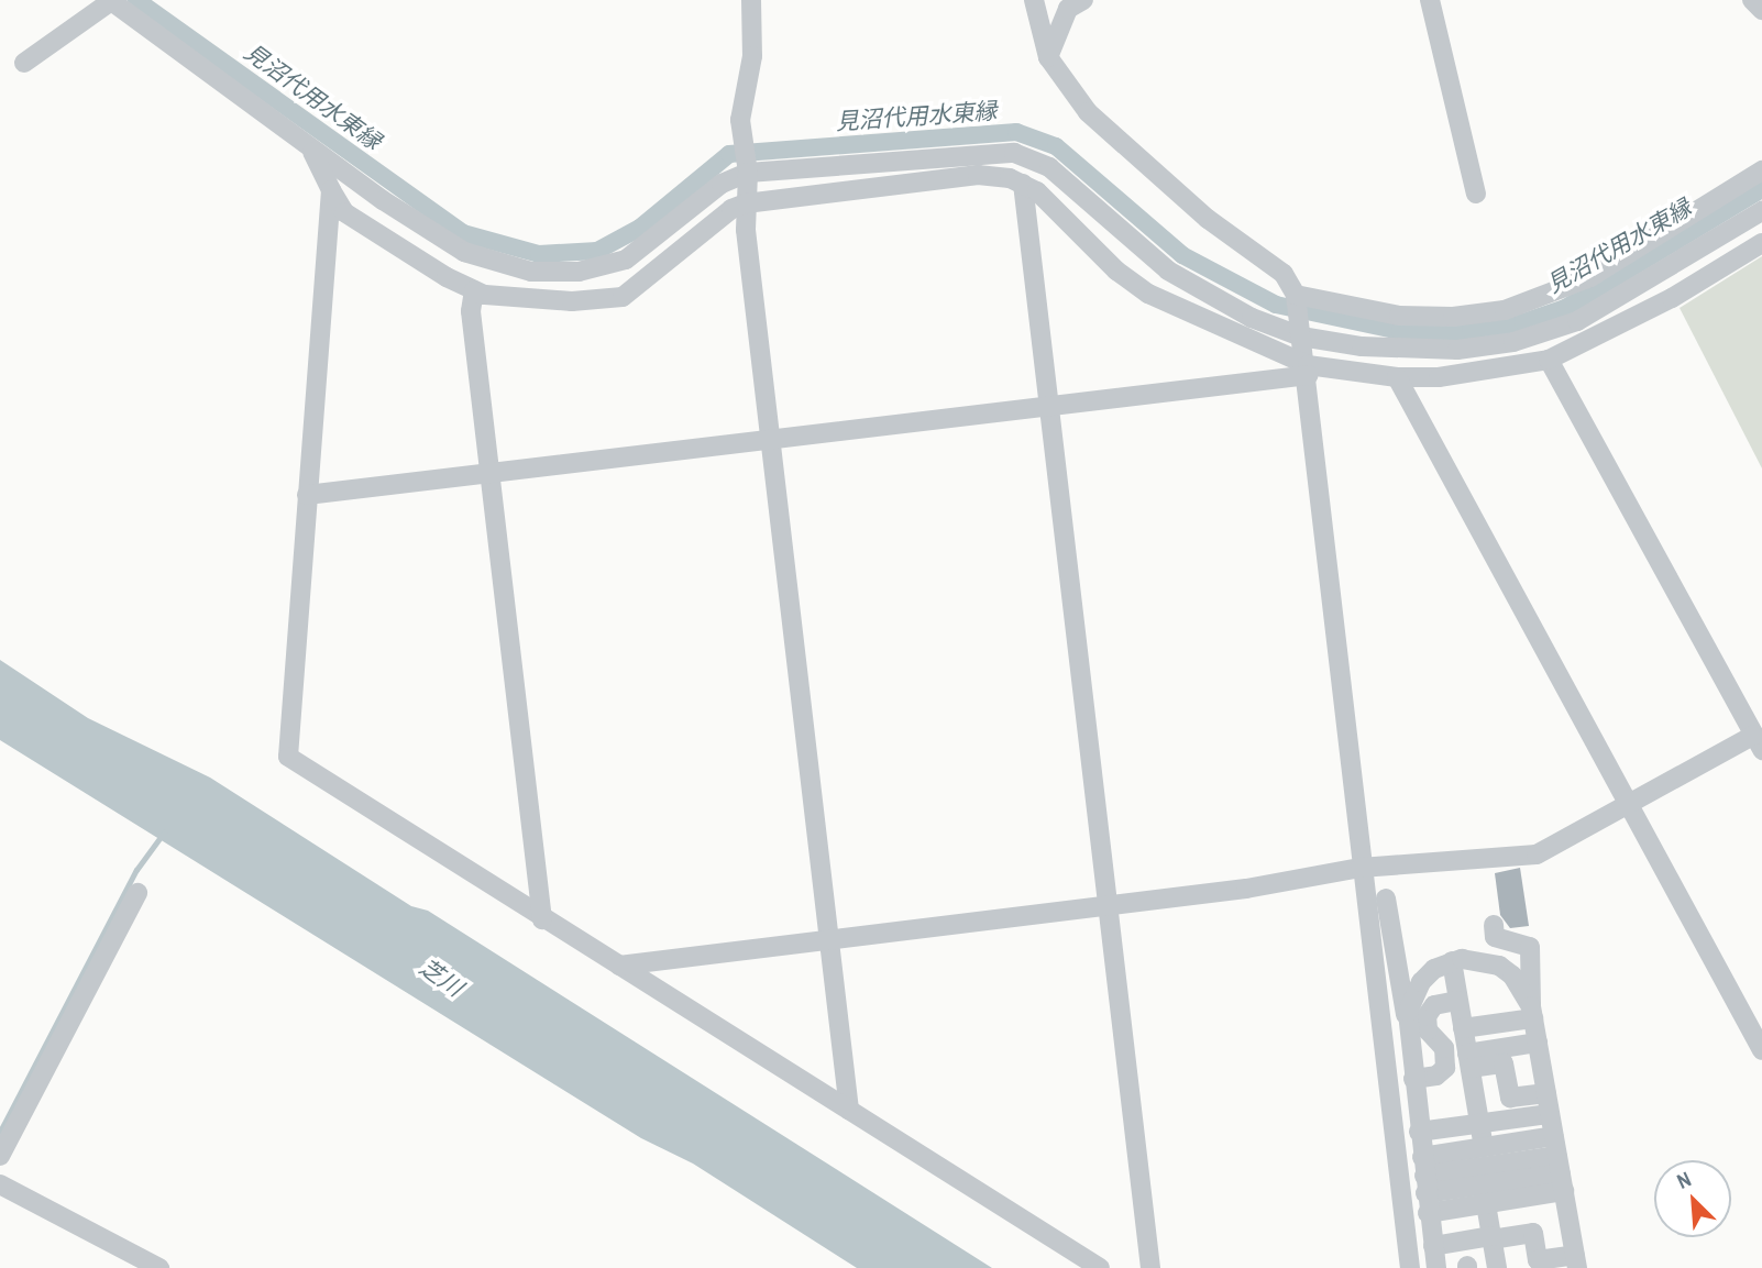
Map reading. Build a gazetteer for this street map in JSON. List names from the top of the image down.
{
  "water": ["見沼代用水東縁", "芝川"],
  "north": "top left"
}
